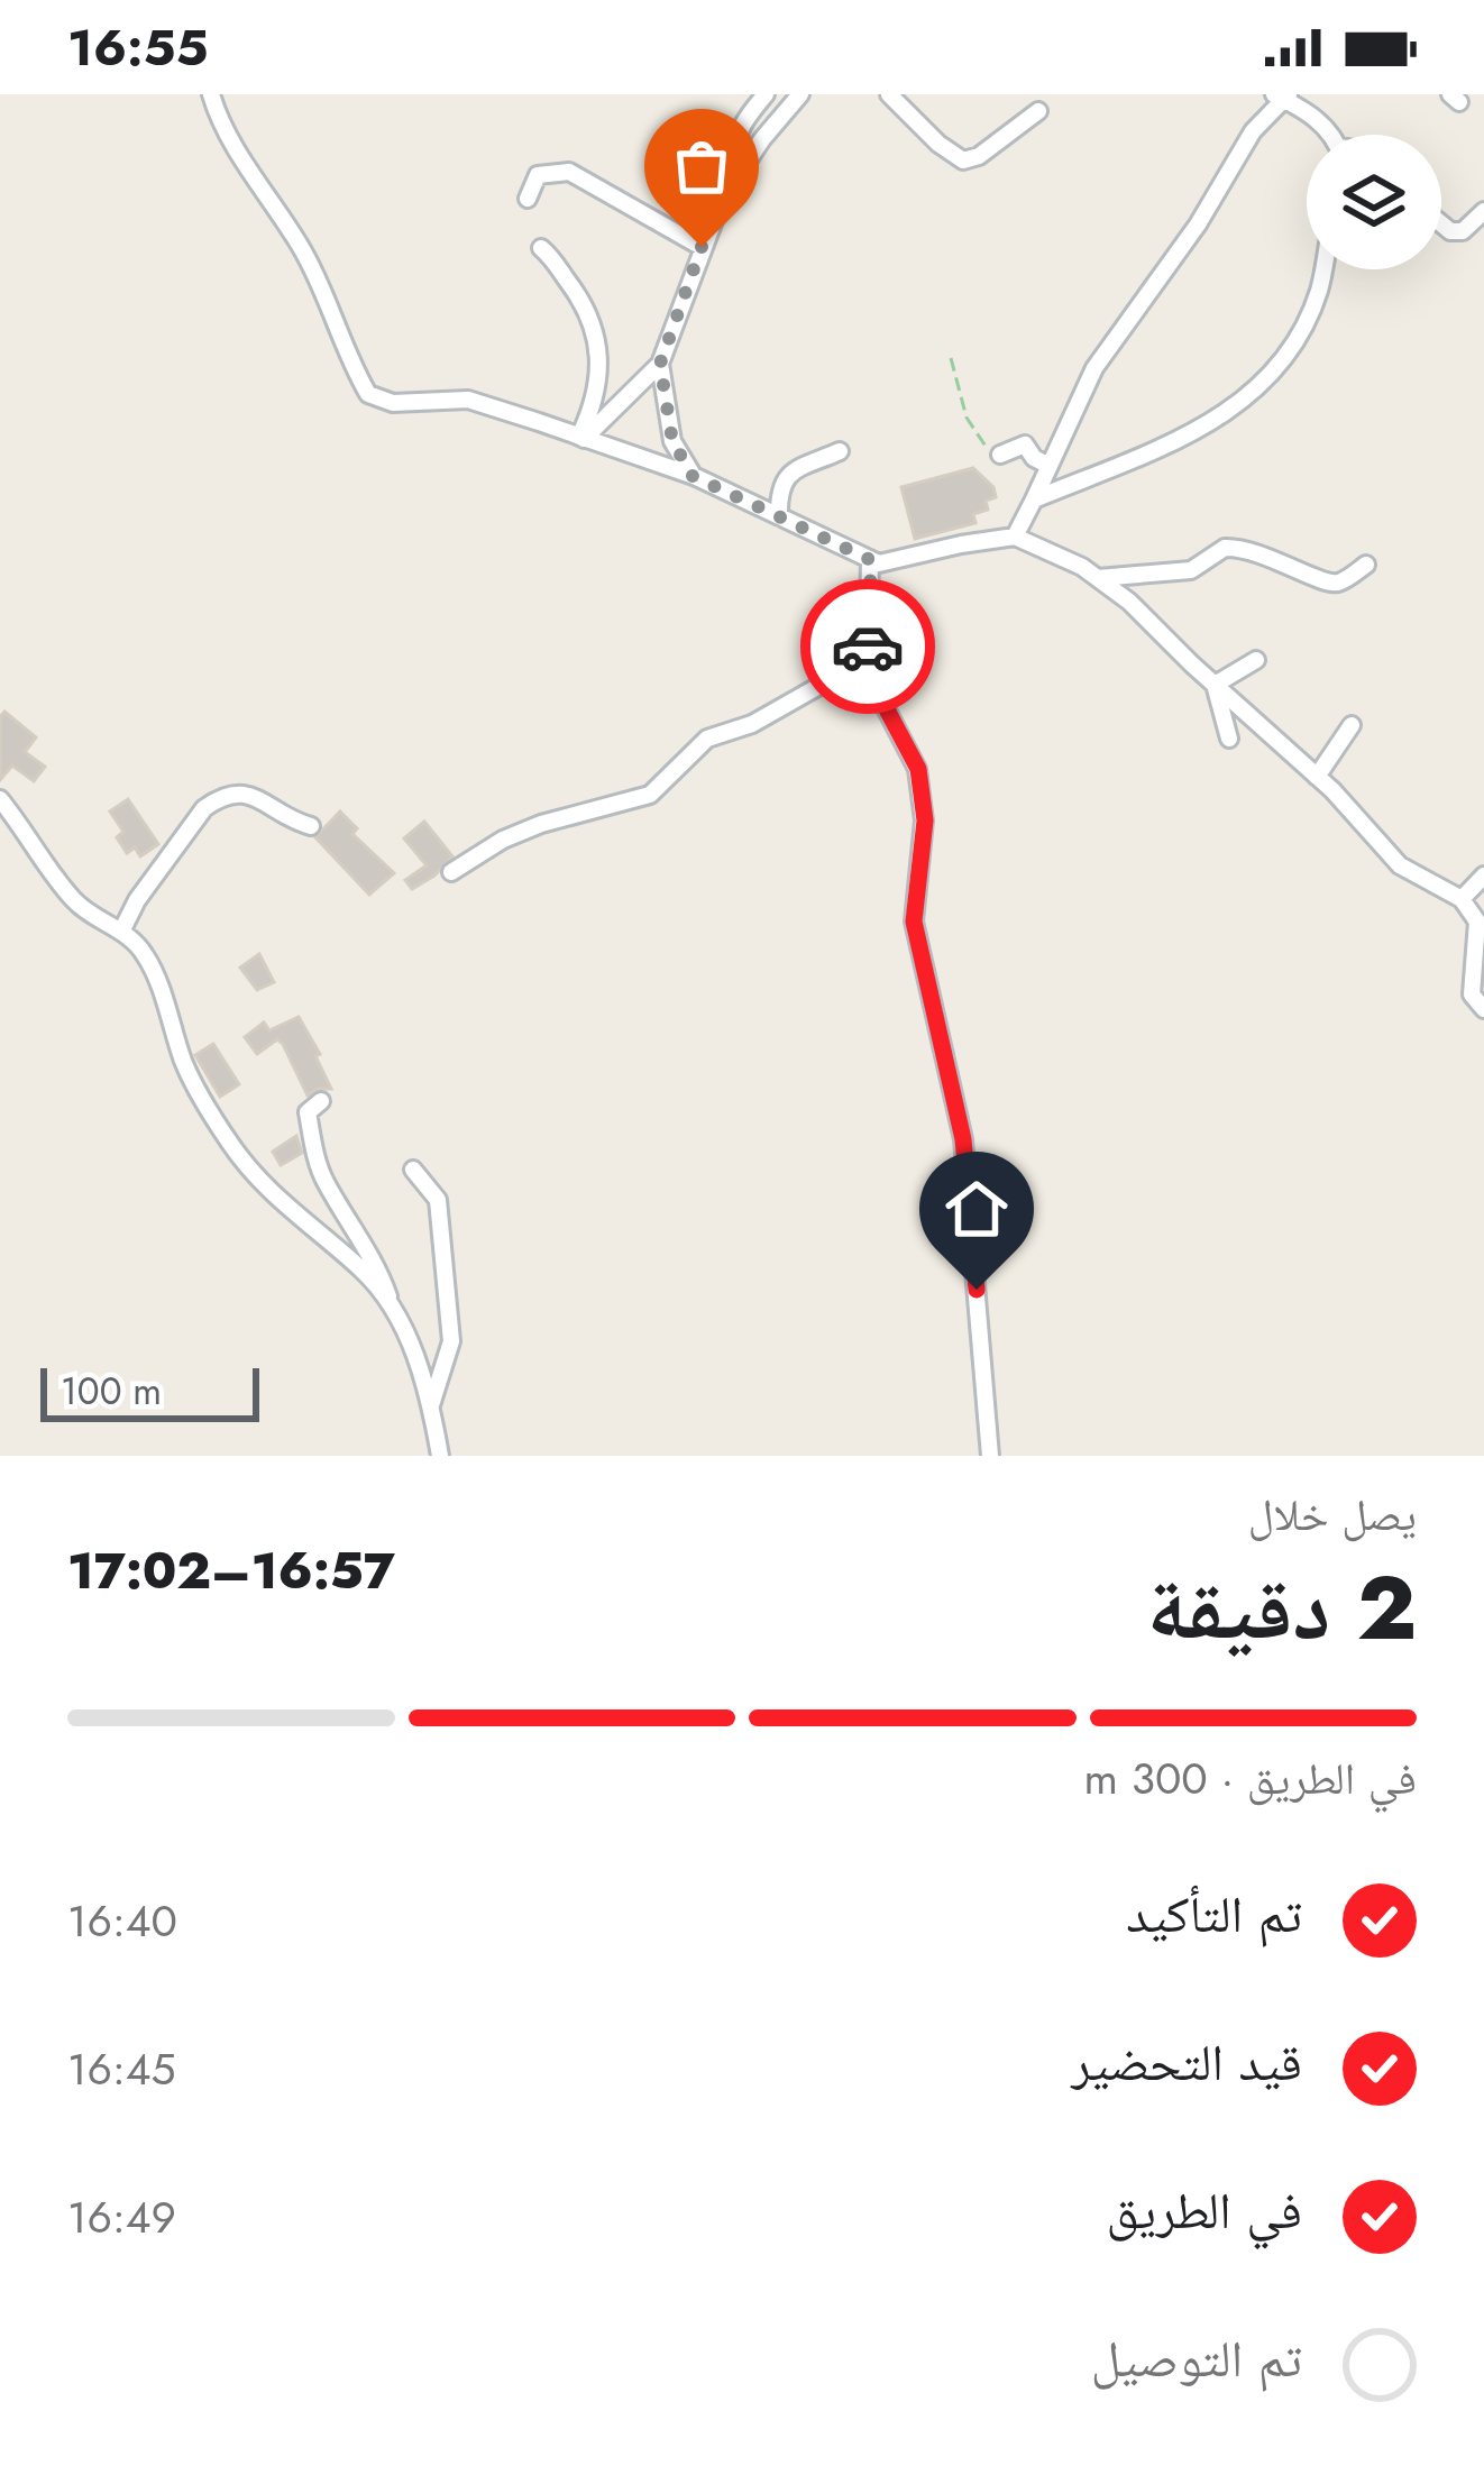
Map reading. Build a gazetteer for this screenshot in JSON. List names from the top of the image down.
{
  "scale_bar": "100 m",
  "page": {
    "status": "16:55",
    "scale": "100 m",
    "heading": ["2 دقيقة", "يصل خلال", "16:57–17:02"],
    "bar": "في الطريق · 300 m",
    "list": [
      ["تم التأكيد", "16:40"],
      ["قيد التحضير", "16:45"],
      ["في الطريق", "16:49"],
      "تم التوصيل"
    ]
  }
}
